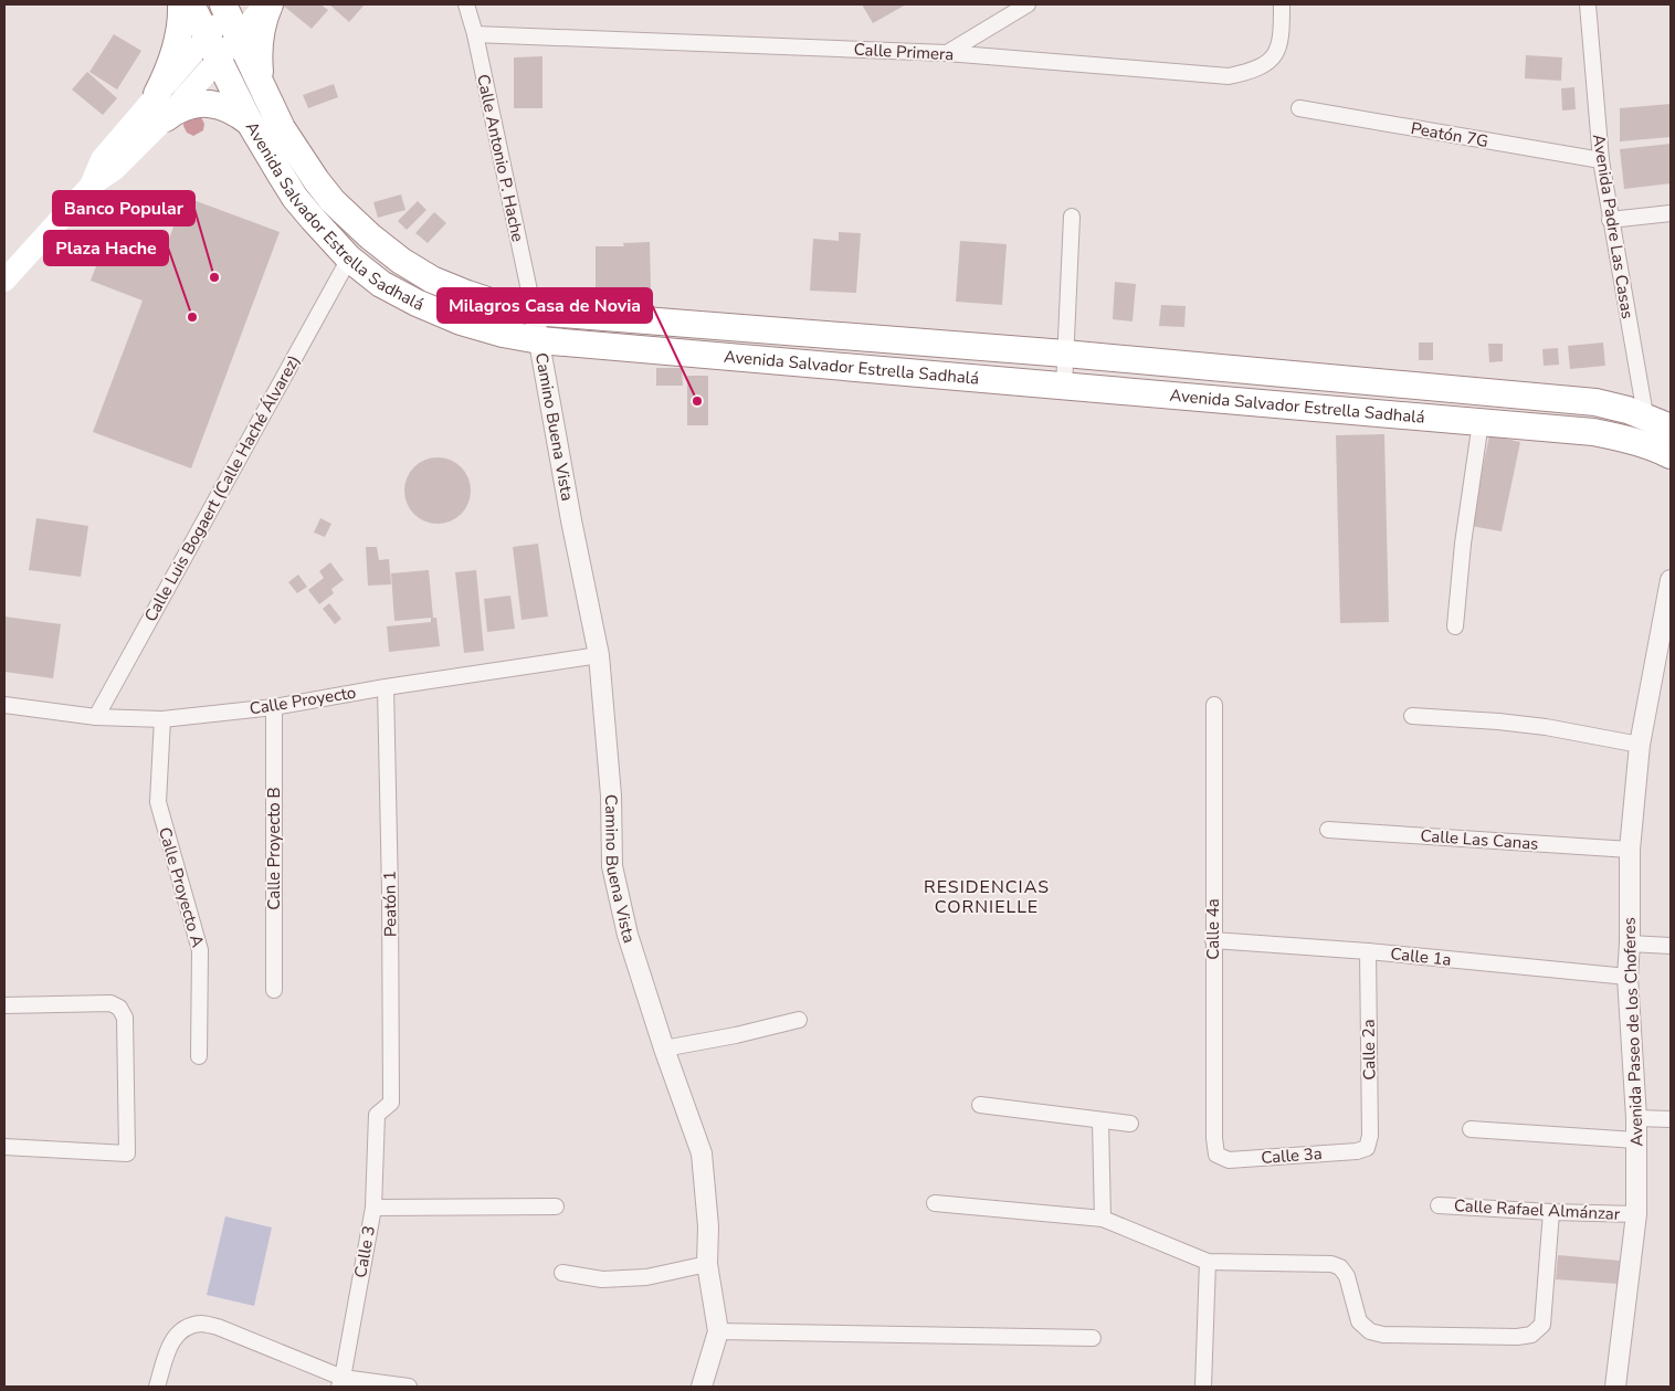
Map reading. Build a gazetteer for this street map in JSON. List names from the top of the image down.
{
  "streets": {
    "highway": ["Avenida Salvador Estrella Sadhalá"],
    "street": [
      "Calle Primera",
      "Peatón 7G",
      "Calle Antonio P. Hache",
      "Avenida Padre Las Casas",
      "Camino Buena Vista",
      "Calle Luis Bogaert (Calle Haché Álvarez)",
      "Calle Proyecto",
      "Calle Las Canas",
      "Calle Proyecto B",
      "Calle Proyecto A",
      "Peatón 1",
      "Calle 4a",
      "Calle 1a",
      "Avenida Paseo de los Choferes",
      "Calle 2a",
      "Calle 3a",
      "Calle Rafael Almánzar",
      "Calle 3"
    ]
  },
  "crossings": [
    ["Calle Primera", "Calle Antonio P. Hache"],
    ["Peatón 7G", "Avenida Padre Las Casas"],
    ["Calle Antonio P. Hache", "Avenida Salvador Estrella Sadhalá"],
    ["Calle Antonio P. Hache", "Camino Buena Vista"],
    ["Avenida Salvador Estrella Sadhalá", "Avenida Padre Las Casas"],
    ["Avenida Salvador Estrella Sadhalá", "Camino Buena Vista"],
    ["Avenida Salvador Estrella Sadhalá", "Calle Luis Bogaert (Calle Haché Álvarez)"],
    ["Camino Buena Vista", "Calle Proyecto"],
    ["Calle Luis Bogaert (Calle Haché Álvarez)", "Calle Proyecto"],
    ["Calle Proyecto", "Calle Proyecto B"],
    ["Calle Proyecto", "Calle Proyecto A"],
    ["Calle Proyecto", "Peatón 1"],
    ["Calle Las Canas", "Avenida Paseo de los Choferes"],
    ["Peatón 1", "Calle 3"],
    ["Calle 4a", "Calle 1a"],
    ["Calle 4a", "Calle 3a"],
    ["Calle 1a", "Avenida Paseo de los Choferes"],
    ["Calle 1a", "Calle 2a"],
    ["Avenida Paseo de los Choferes", "Calle Rafael Almánzar"],
    ["Calle 2a", "Calle 3a"]
  ],
  "districts": ["RESIDENCIAS CORNIELLE"],
  "places": ["Banco Popular", "Plaza Hache", "Milagros Casa de Novia"]
}
